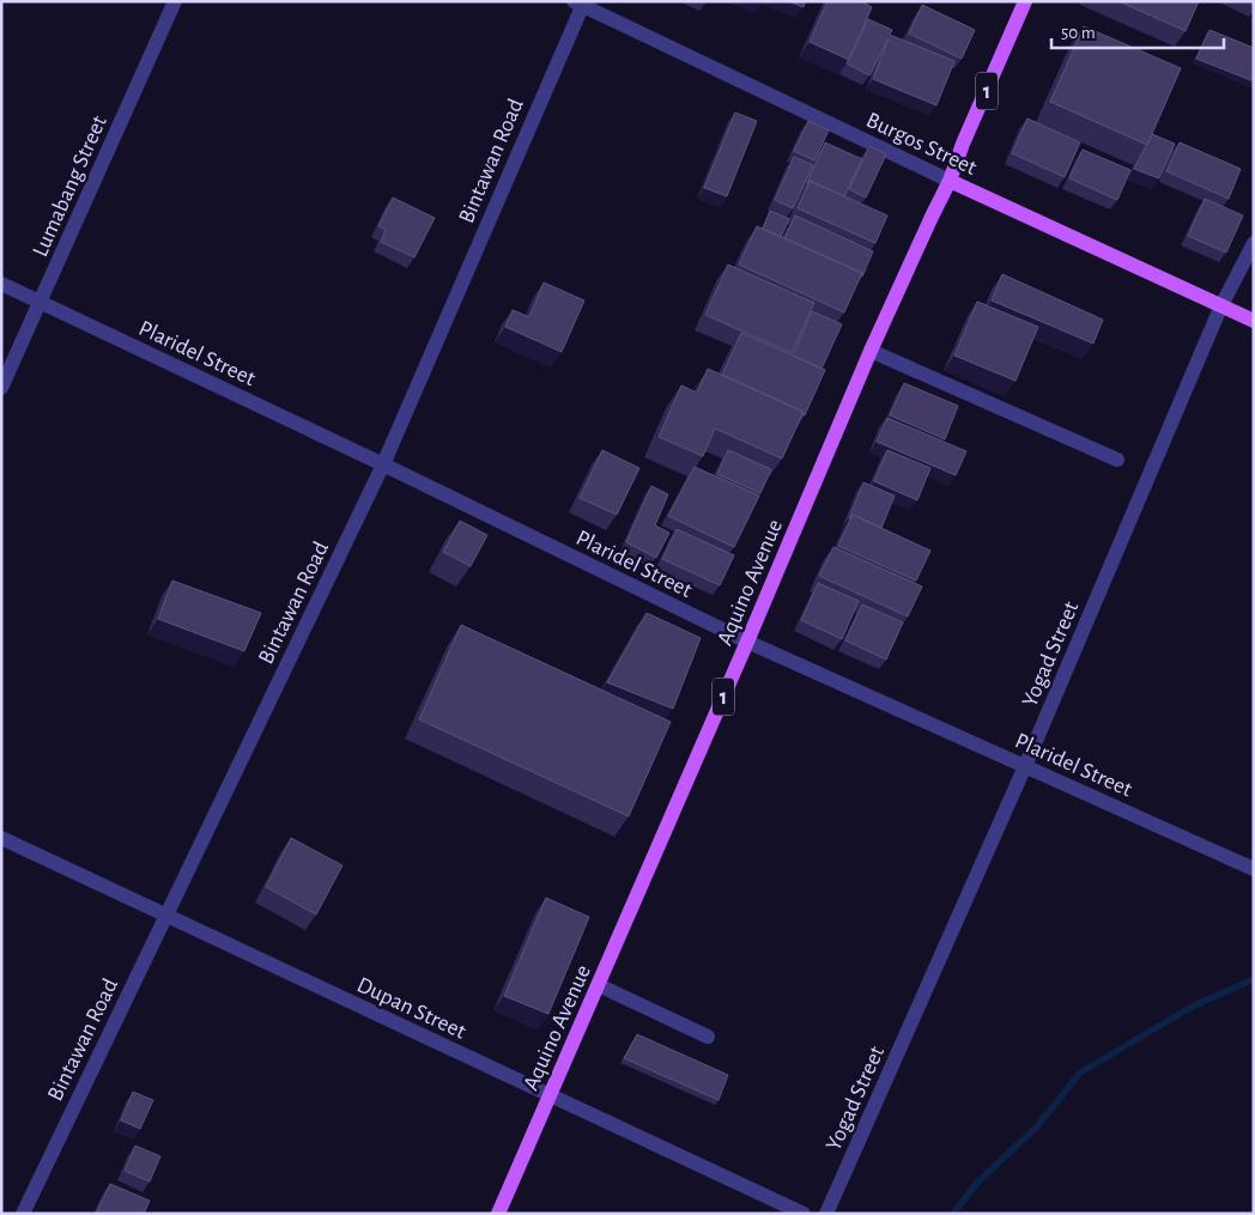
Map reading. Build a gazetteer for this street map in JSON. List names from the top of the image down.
{
  "streets": {
    "main road": ["1", "Burgos Street", "Aquino Avenue"],
    "street": [
      "Bintawan Road",
      "Lumabang Street",
      "Plaridel Street",
      "Yogad Street",
      "Dupan Street"
    ]
  },
  "crossings": [
    ["Burgos Street", "Bintawan Road"],
    ["Burgos Street", "Aquino Avenue"],
    ["Burgos Street", "Yogad Street"],
    ["Bintawan Road", "Plaridel Street"],
    ["Bintawan Road", "Dupan Street"],
    ["Lumabang Street", "Plaridel Street"],
    ["Plaridel Street", "Aquino Avenue"],
    ["Plaridel Street", "Yogad Street"],
    ["Aquino Avenue", "Dupan Street"]
  ],
  "scale_bar": "50 m"
}
